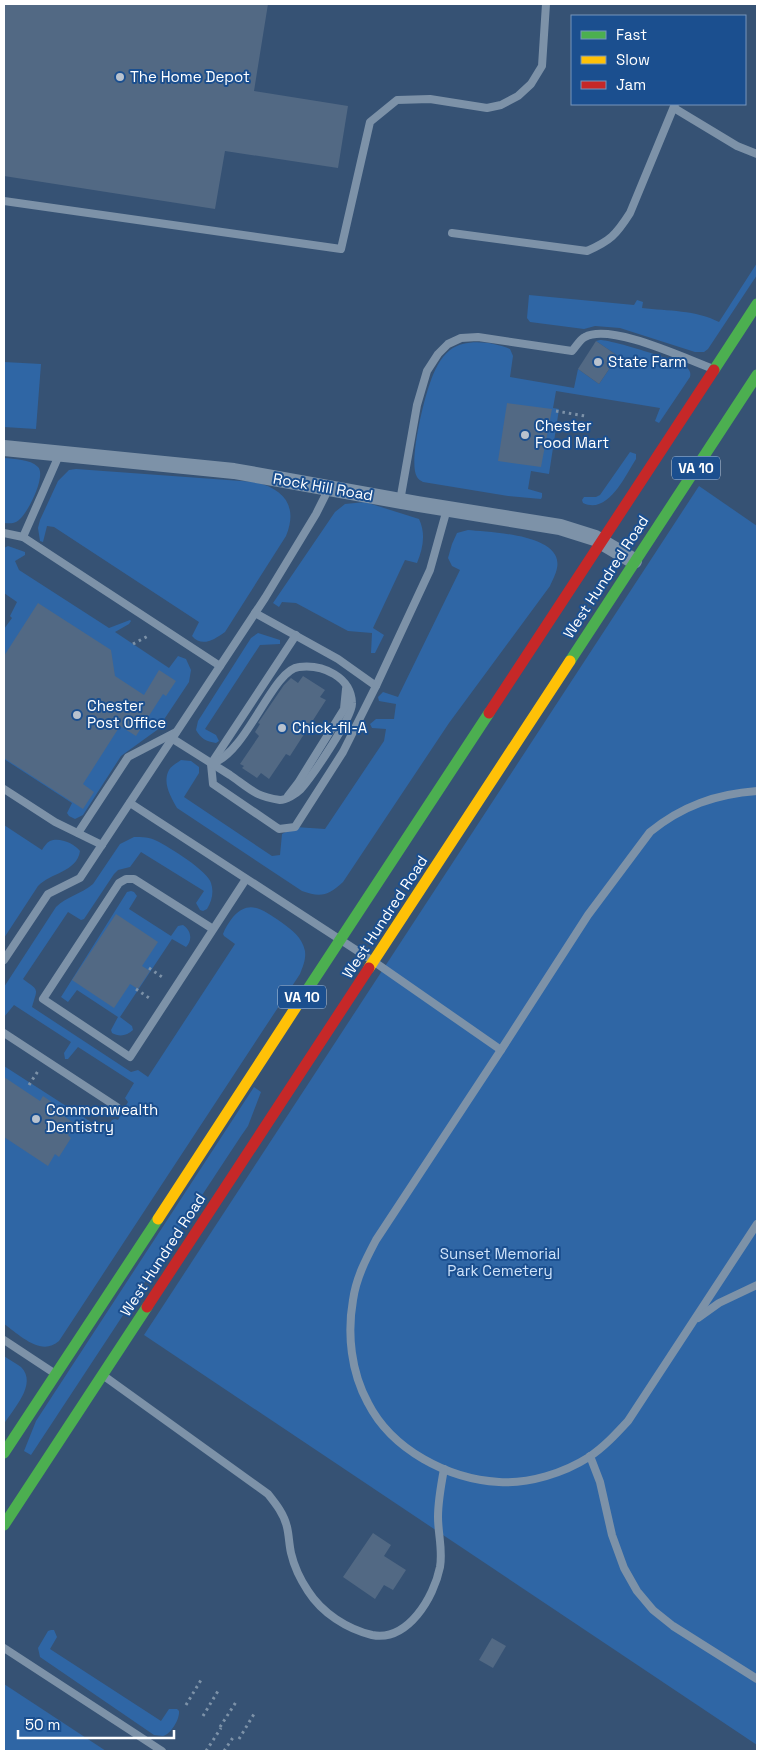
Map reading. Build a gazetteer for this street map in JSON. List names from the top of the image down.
{
  "streets": {
    "main road": ["VA 10", "West Hundred Road"],
    "street": ["Rock Hill Road"]
  },
  "crossings": [
    ["Rock Hill Road", "West Hundred Road"]
  ],
  "parks": ["Sunset Memorial Park Cemetery"],
  "places": [
    "The Home Depot",
    "State Farm",
    "Chester Food Mart",
    "Chester Post Office",
    "Chick-fil-A",
    "Commonwealth Dentistry"
  ],
  "legend": ["Fast", "Slow", "Jam"],
  "scale_bar": "50 m"
}
